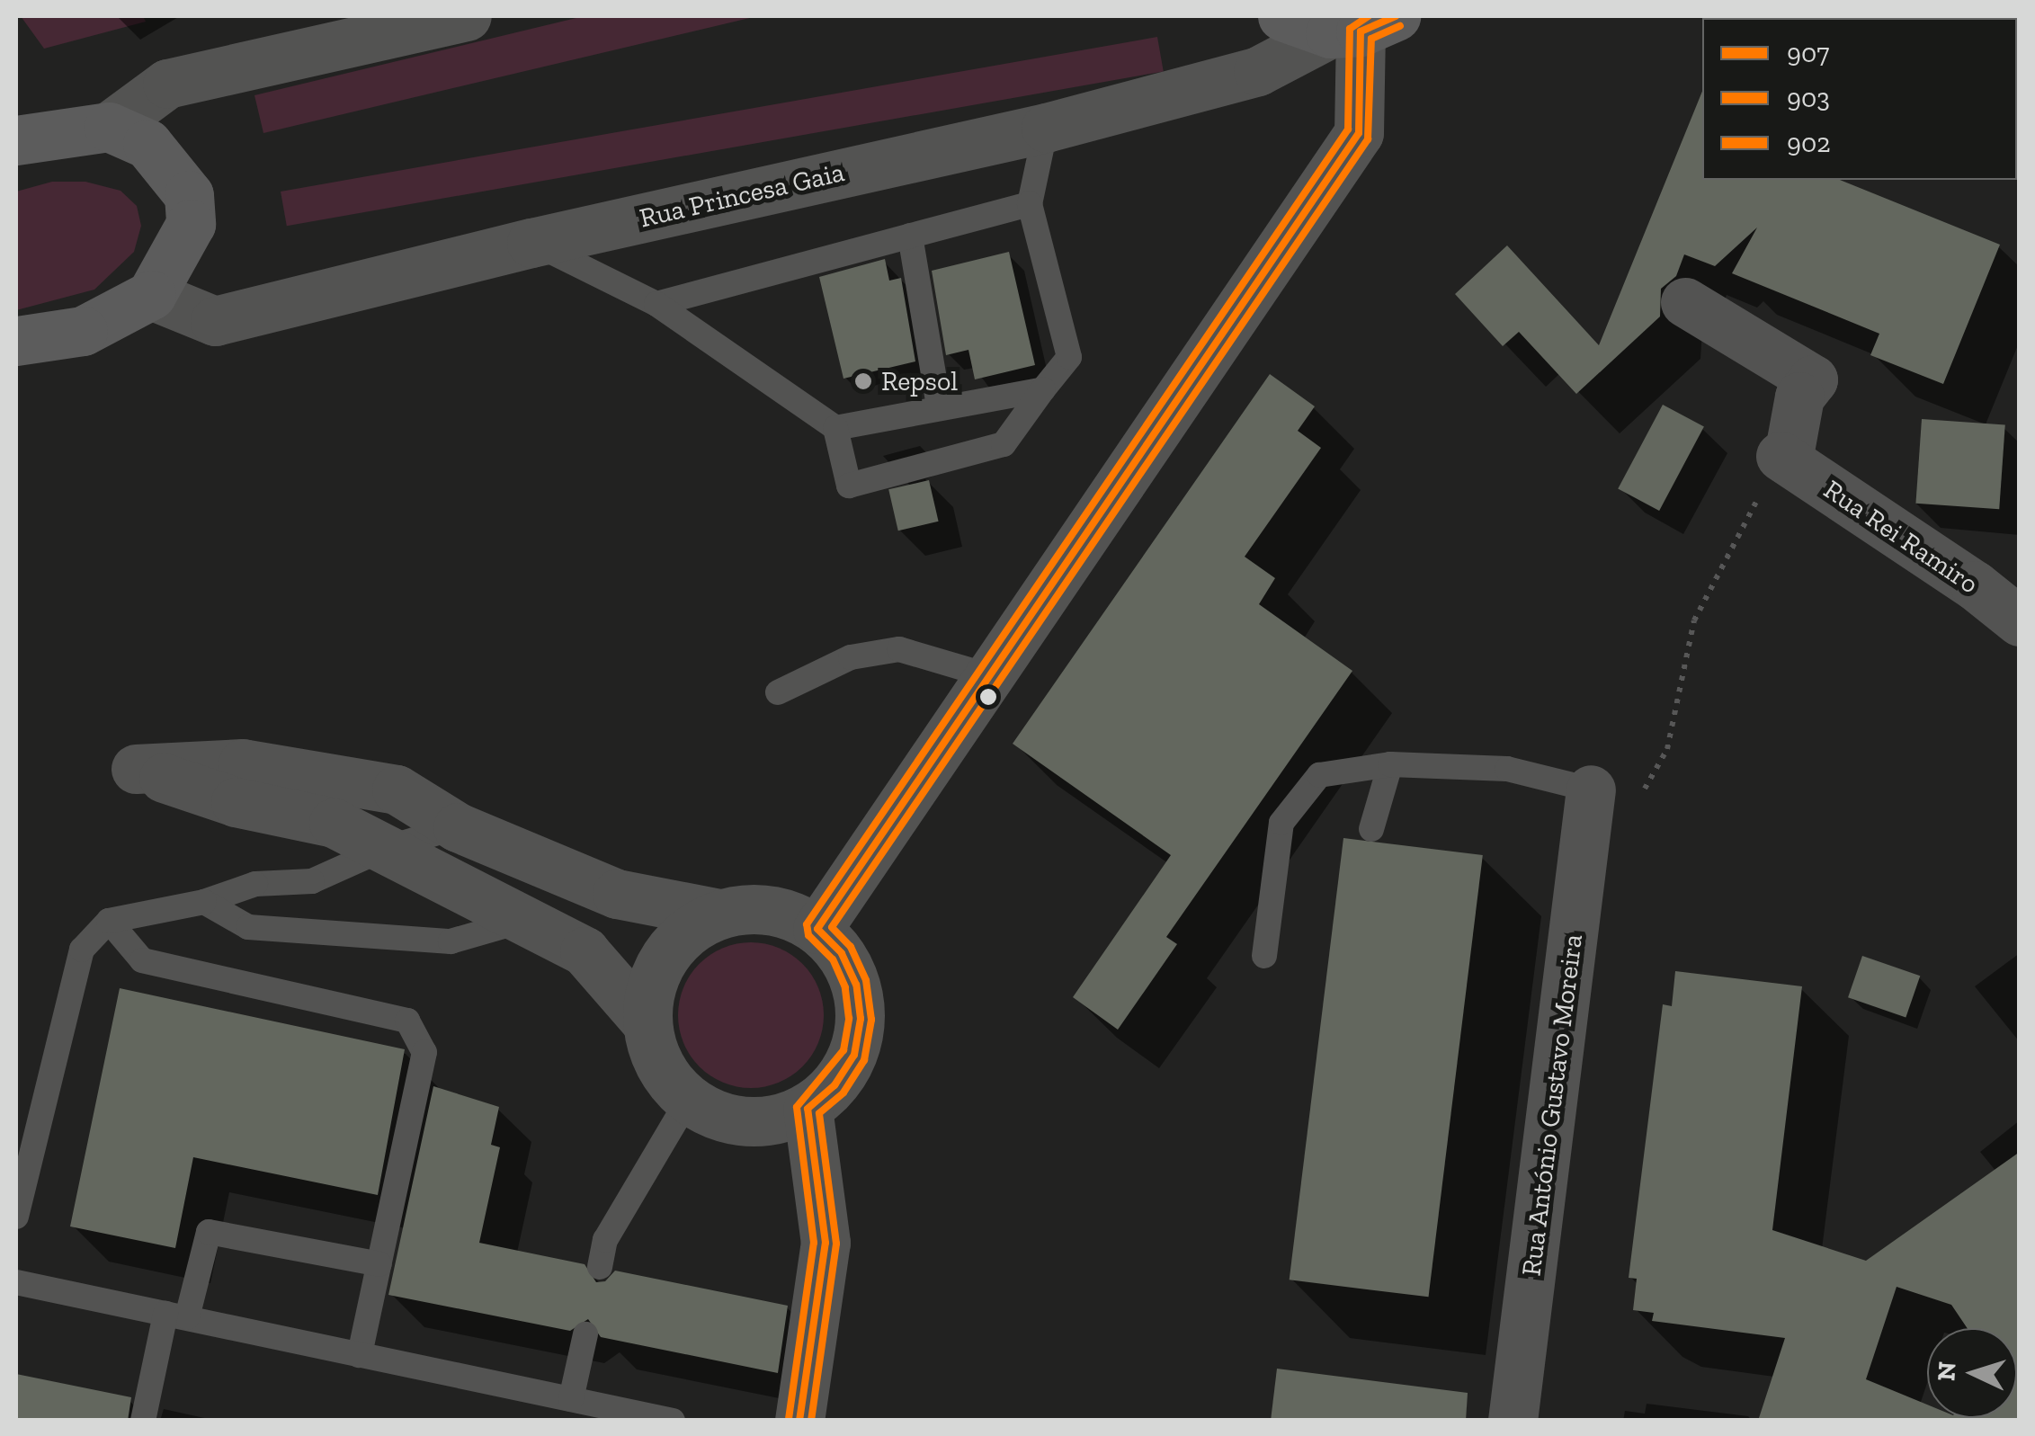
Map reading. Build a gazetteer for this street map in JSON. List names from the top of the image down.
{
  "streets": {
    "street": ["Rua Princesa Gaia", "Rua Rei Ramiro", "Rua António Gustavo Moreira"]
  },
  "places": ["Repsol"],
  "lines": ["transit line 907", "transit line 902", "transit line 903"],
  "legend": ["907", "903", "902"],
  "north": "left"
}
